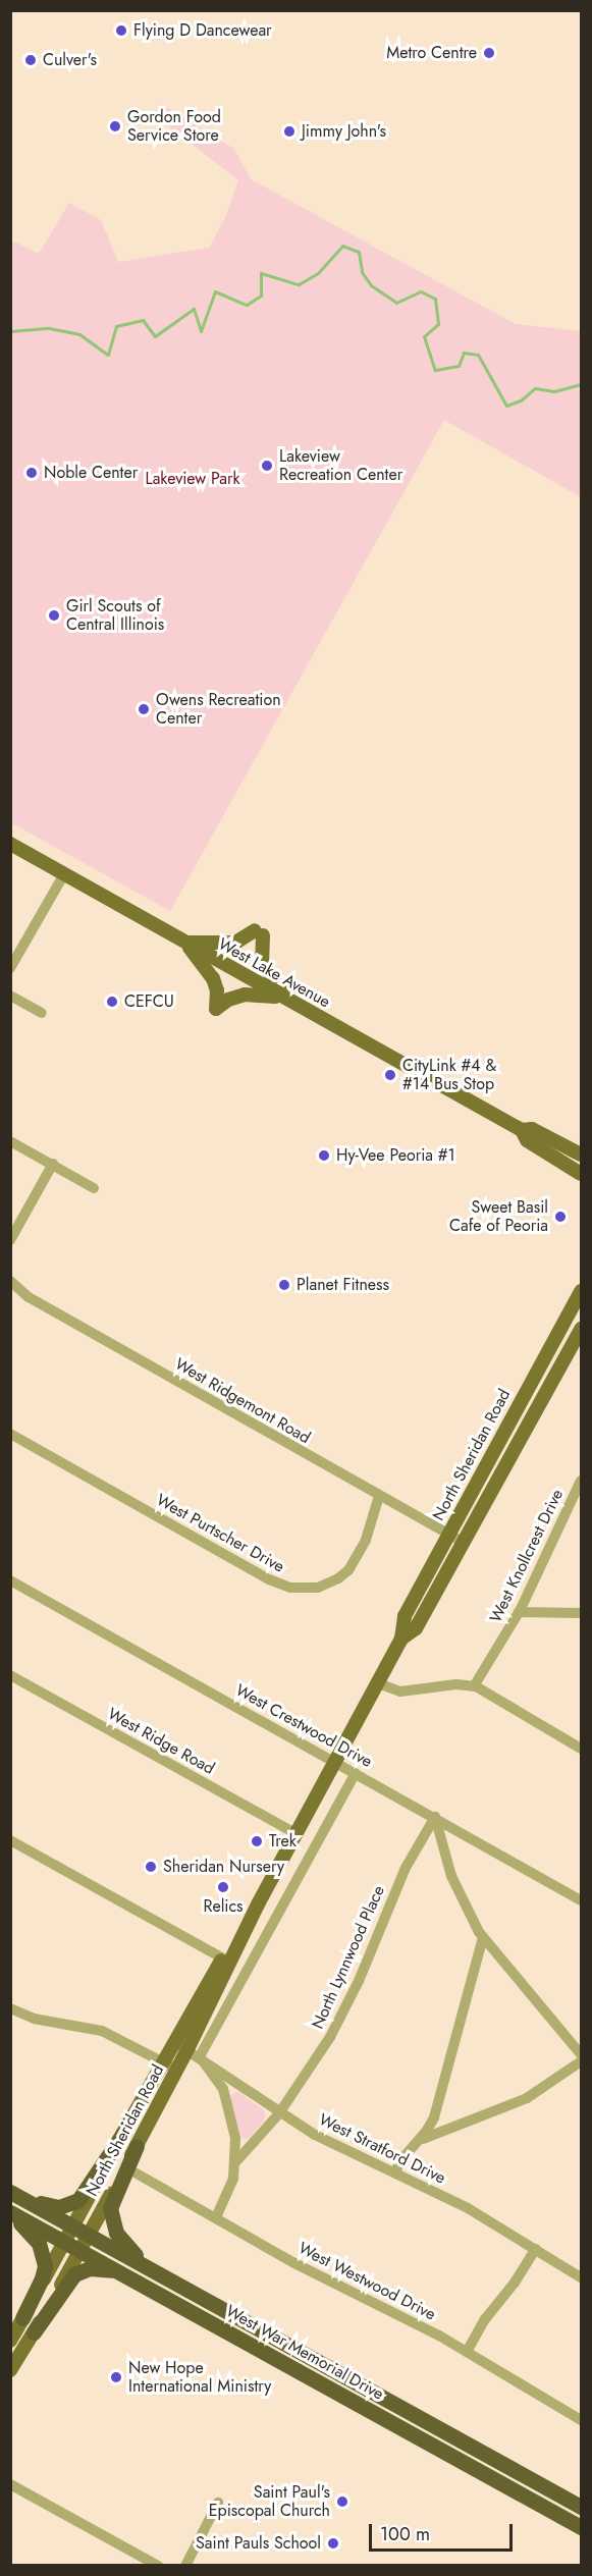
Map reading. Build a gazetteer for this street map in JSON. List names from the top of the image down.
{
  "streets": {
    "highway": ["West War Memorial Drive"],
    "main road": ["West Lake Avenue", "North Sheridan Road"],
    "street": [
      "West Ridgemont Road",
      "West Purtscher Drive",
      "West Knollcrest Drive",
      "West Crestwood Drive",
      "West Ridge Road",
      "North Lynnwood Place",
      "West Stratford Drive",
      "West Westwood Drive"
    ]
  },
  "crossings": [
    ["West Ridgemont Road", "North Sheridan Road"],
    ["West Ridgemont Road", "West Purtscher Drive"],
    ["North Sheridan Road", "West Crestwood Drive"],
    ["North Sheridan Road", "West Ridge Road"],
    ["North Sheridan Road", "North Lynnwood Place"],
    ["North Sheridan Road", "West Stratford Drive"],
    ["North Sheridan Road", "West War Memorial Drive"],
    ["West Crestwood Drive", "North Lynnwood Place"],
    ["North Lynnwood Place", "West Stratford Drive"],
    ["North Lynnwood Place", "West Westwood Drive"]
  ],
  "parks": ["Lakeview Park"],
  "places": [
    "Flying D Dancewear",
    "Metro Centre",
    "Culver's",
    "Gordon Food Service Store",
    "Jimmy John's",
    "Lakeview Recreation Center",
    "Noble Center",
    "Girl Scouts of Central Illinois",
    "Owens Recreation Center",
    "CEFCU",
    "CityLink #4 & #14 Bus Stop",
    "Hy-Vee Peoria #1",
    "Sweet Basil Cafe of Peoria",
    "Planet Fitness",
    "Trek",
    "Sheridan Nursery",
    "Relics",
    "New Hope International Ministry",
    "Saint Paul's Episcopal Church",
    "Saint Pauls School"
  ],
  "scale_bar": "100 m"
}
